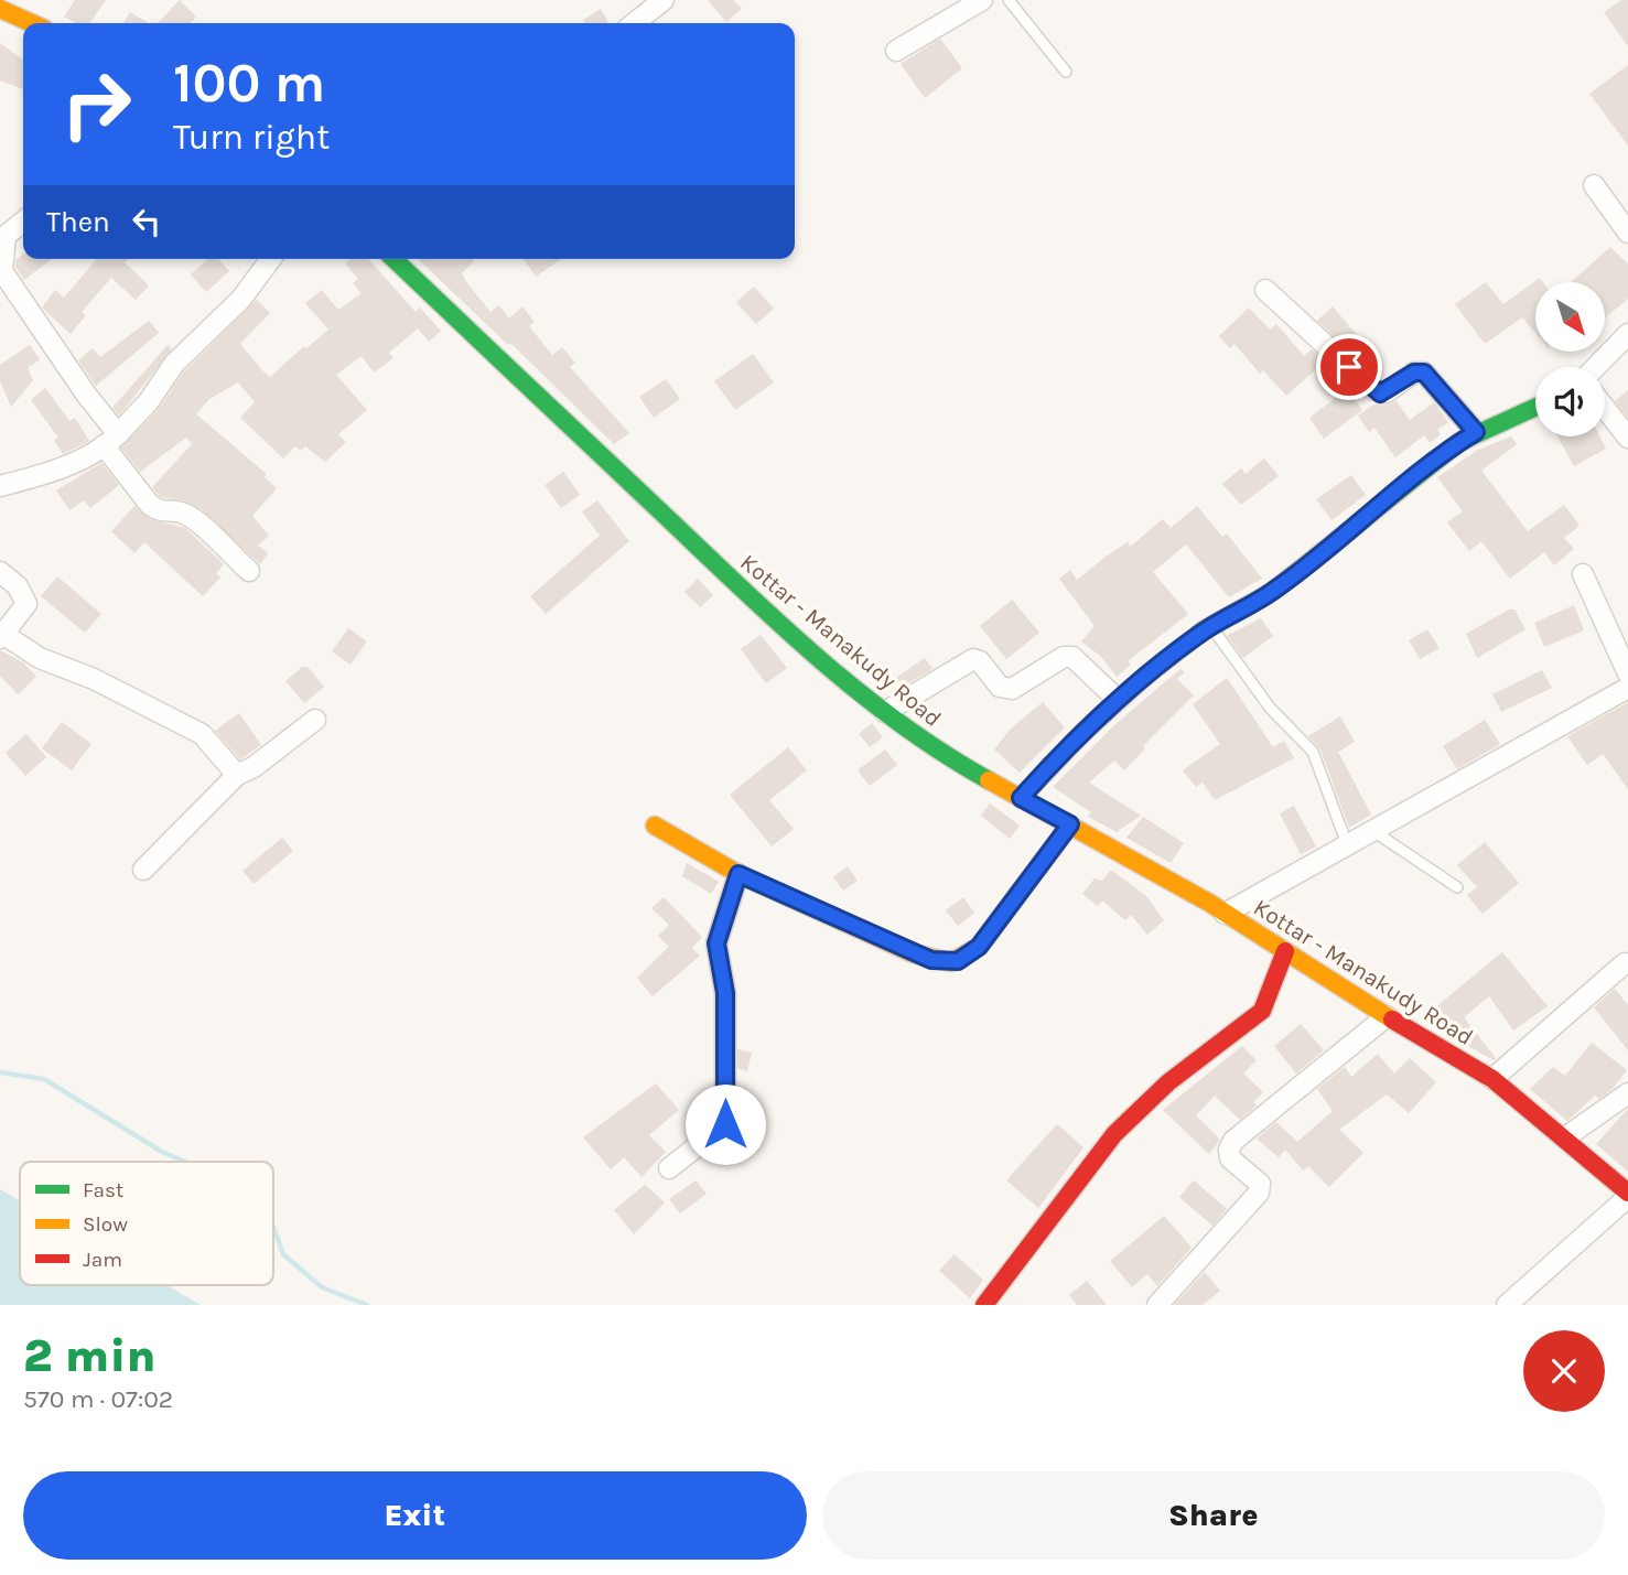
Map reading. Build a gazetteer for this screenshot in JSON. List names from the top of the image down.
{
  "streets": {
    "street": ["Kottar - Manakudy Road"]
  },
  "legend": ["Fast", "Slow", "Jam"],
  "north": "bottom right",
  "page": {
    "turn": ["100 m", "Turn right"],
    "then": "Then",
    "heading": ["2 min", "570 m · 07:02"],
    "buttons": ["Exit", "Share"]
  }
}
